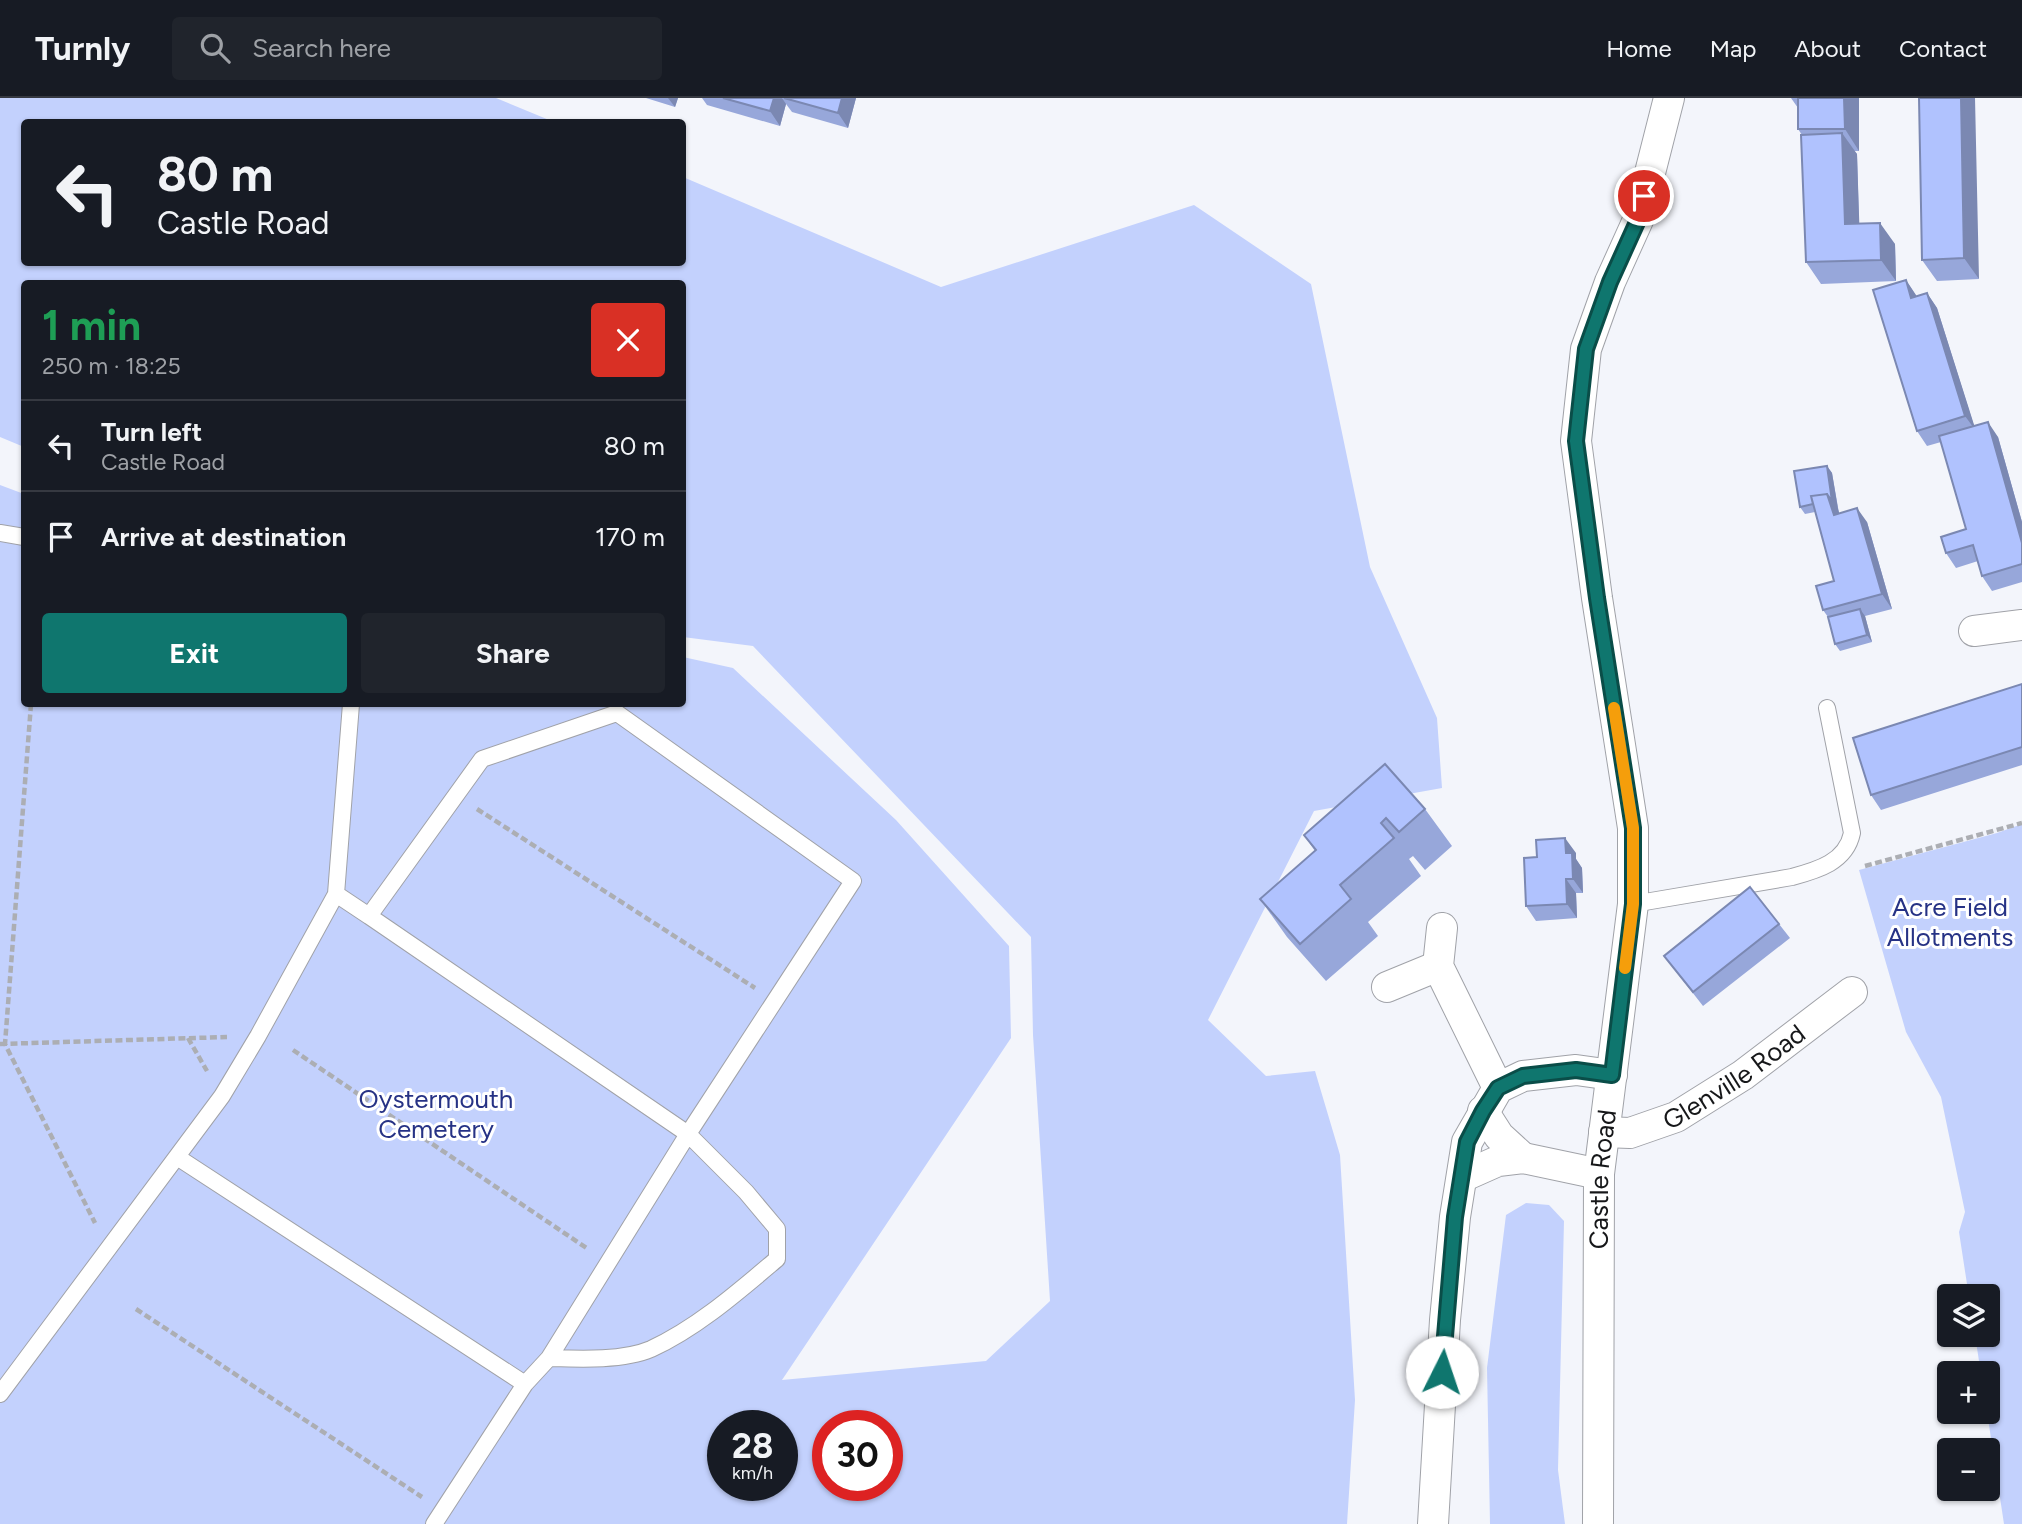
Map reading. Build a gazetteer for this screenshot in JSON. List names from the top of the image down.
{
  "streets": {
    "street": ["Glenville Road", "Castle Road"]
  },
  "crossings": [
    ["Glenville Road", "Castle Road"]
  ],
  "parks": ["Acre Field Allotments", "Oystermouth Cemetery"],
  "page": {
    "header": "Turnly",
    "search": "Search here",
    "nav": [
      "Home",
      "Map",
      "About",
      "Contact"
    ],
    "turn": ["80 m", "Castle Road"],
    "heading": ["1 min", "250 m · 18:25"],
    "list": [
      {
        "name": "Turn left",
        "note": "Castle Road",
        "value": "80 m"
      },
      {
        "name": "Arrive at destination",
        "value": "170 m"
      }
    ],
    "buttons": ["Exit", "Share"],
    "map_buttons": ["+", "−"],
    "speed": "28 km/h",
    "limit": "30"
  }
}
